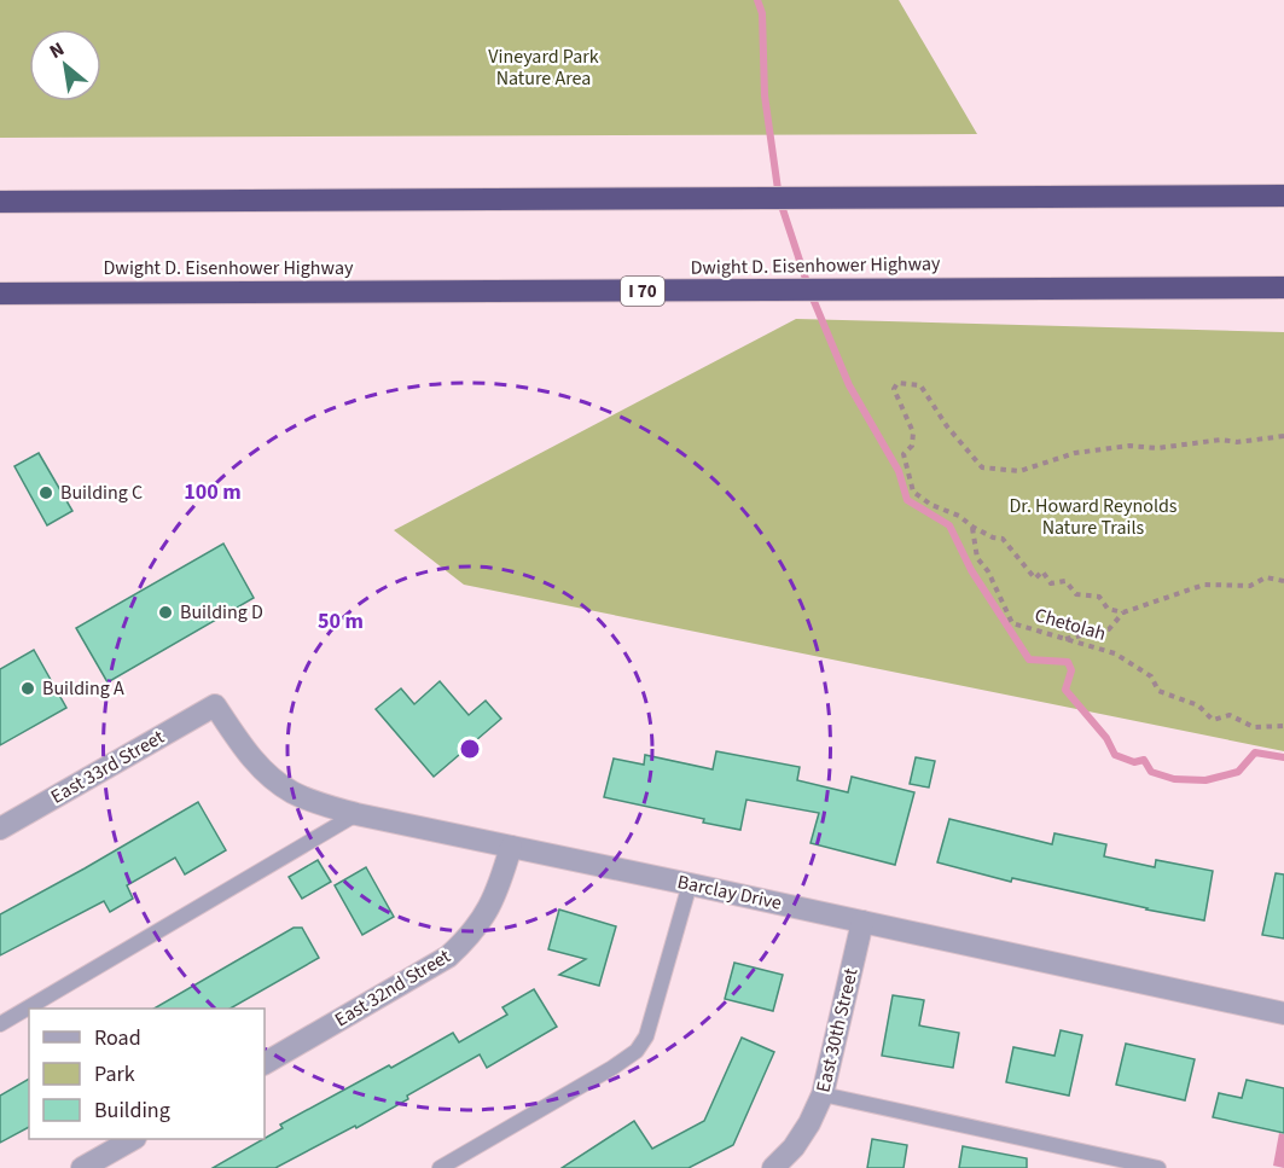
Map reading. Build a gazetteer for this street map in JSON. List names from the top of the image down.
{
  "streets": {
    "highway": ["Dwight D. Eisenhower Highway", "I 70"],
    "street": [
      "East 33rd Street",
      "Barclay Drive",
      "East 32nd Street",
      "East 30th Street"
    ],
    "path": ["Chetolah"]
  },
  "crossings": [
    ["East 33rd Street", "Barclay Drive"],
    ["Barclay Drive", "East 32nd Street"],
    ["Barclay Drive", "East 30th Street"]
  ],
  "parks": ["Vineyard Park Nature Area", "Dr. Howard Reynolds Nature Trails"],
  "places": ["Building C", "Building D", "Building A"],
  "legend": ["Road", "Park", "Building"],
  "north": "top left",
  "rings": ["100 m", "50 m"]
}
